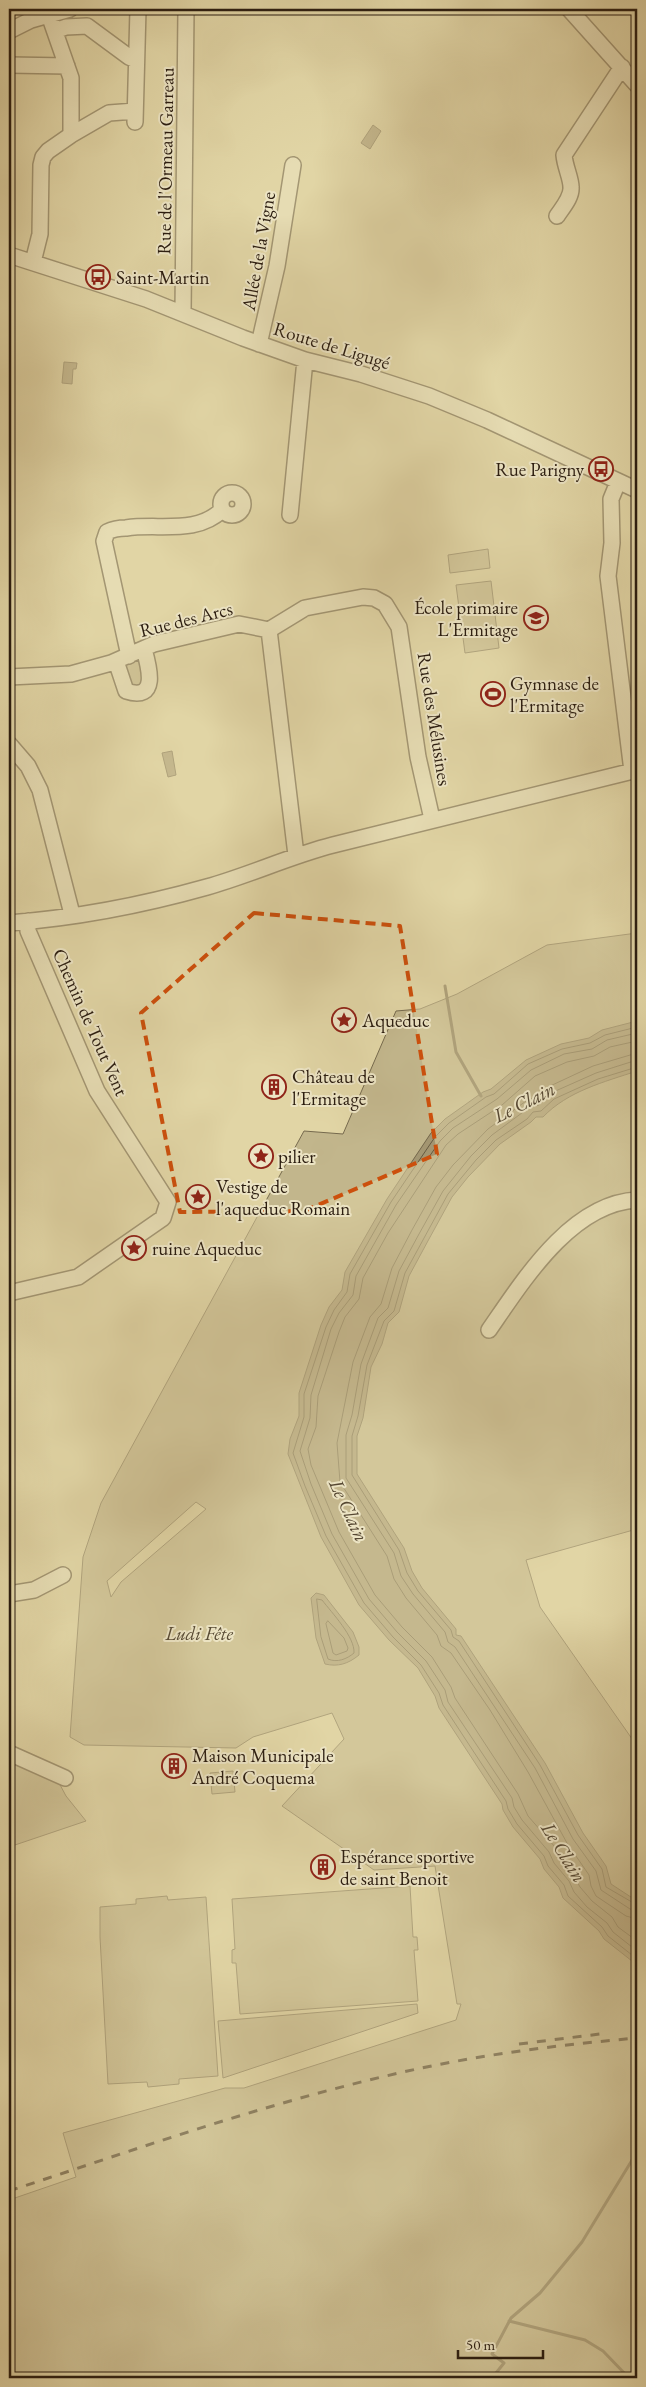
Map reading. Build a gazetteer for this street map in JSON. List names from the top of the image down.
{
  "streets": {
    "street": [
      "Rue de l'Ormeau Garreau",
      "Allée de la Vigne",
      "Route de Ligugé",
      "Rue des Arcs",
      "Rue des Mélusines",
      "Chemin de Tout Vent"
    ]
  },
  "crossings": [
    ["Rue de l'Ormeau Garreau", "Route de Ligugé"],
    ["Allée de la Vigne", "Route de Ligugé"],
    ["Rue des Arcs", "Rue des Mélusines"]
  ],
  "water": ["Le Clain"],
  "parks": ["Ludi Fête"],
  "places": {
    "bus stop": ["Saint-Martin", "Rue Parigny"],
    "school or university": ["École primaire L'Ermitage"],
    "sports": ["Gymnase de l'Ermitage"],
    "place": [
      "Aqueduc",
      "pilier",
      "Vestige de l'aqueduc Romain",
      "ruine Aqueduc"
    ],
    "building": ["Château de l'Ermitage", "Maison Municipale André Coquema", "Espérance sportive de saint Benoit"]
  },
  "scale_bar": "50 m"
}
